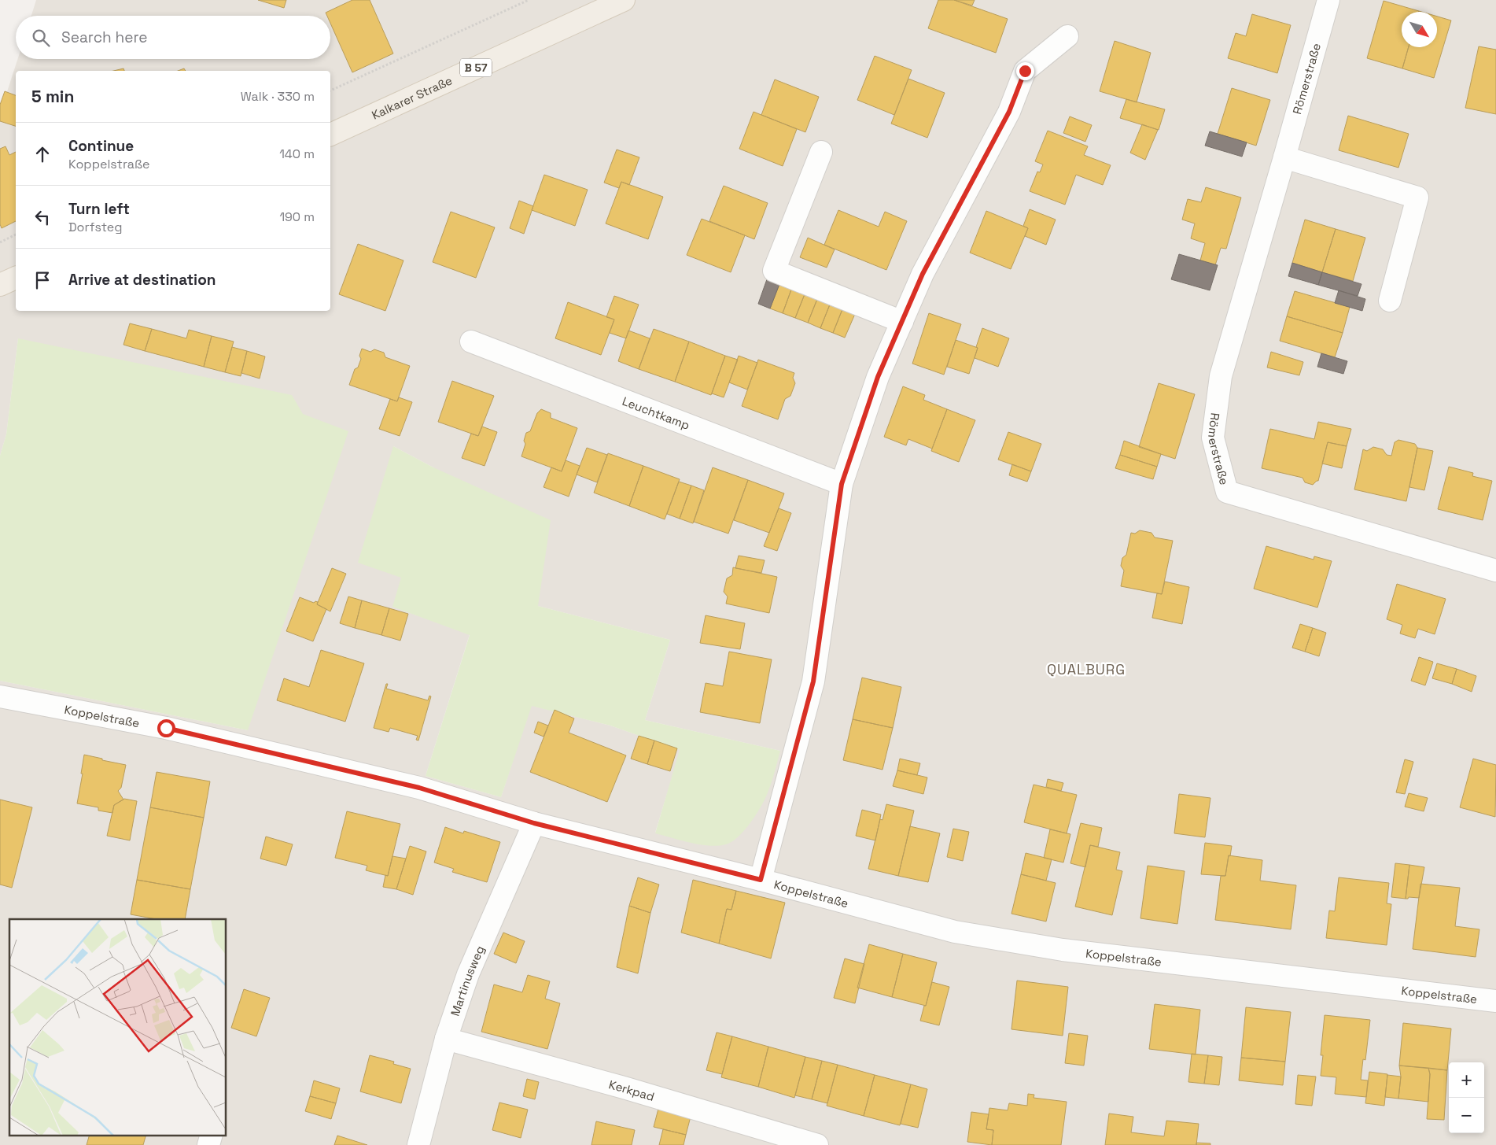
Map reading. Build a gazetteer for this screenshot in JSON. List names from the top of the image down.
{
  "streets": {
    "main road": ["B 57", "Kalkarer Straße"],
    "street": [
      "Römerstraße",
      "Leuchtkamp",
      "Koppelstraße",
      "Martinusweg",
      "Kerkpad"
    ]
  },
  "crossings": [
    ["Koppelstraße", "Martinusweg"],
    ["Martinusweg", "Kerkpad"]
  ],
  "districts": ["QUALBURG"],
  "north": "bottom right",
  "page": {
    "search": "Search here",
    "heading": ["5 min", "Walk · 330 m"],
    "list": [
      ["Continue", "Koppelstraße", "140 m"],
      ["Turn left", "Dorfsteg", "190 m"],
      "Arrive at destination"
    ],
    "map_buttons": ["+", "−"]
  }
}
